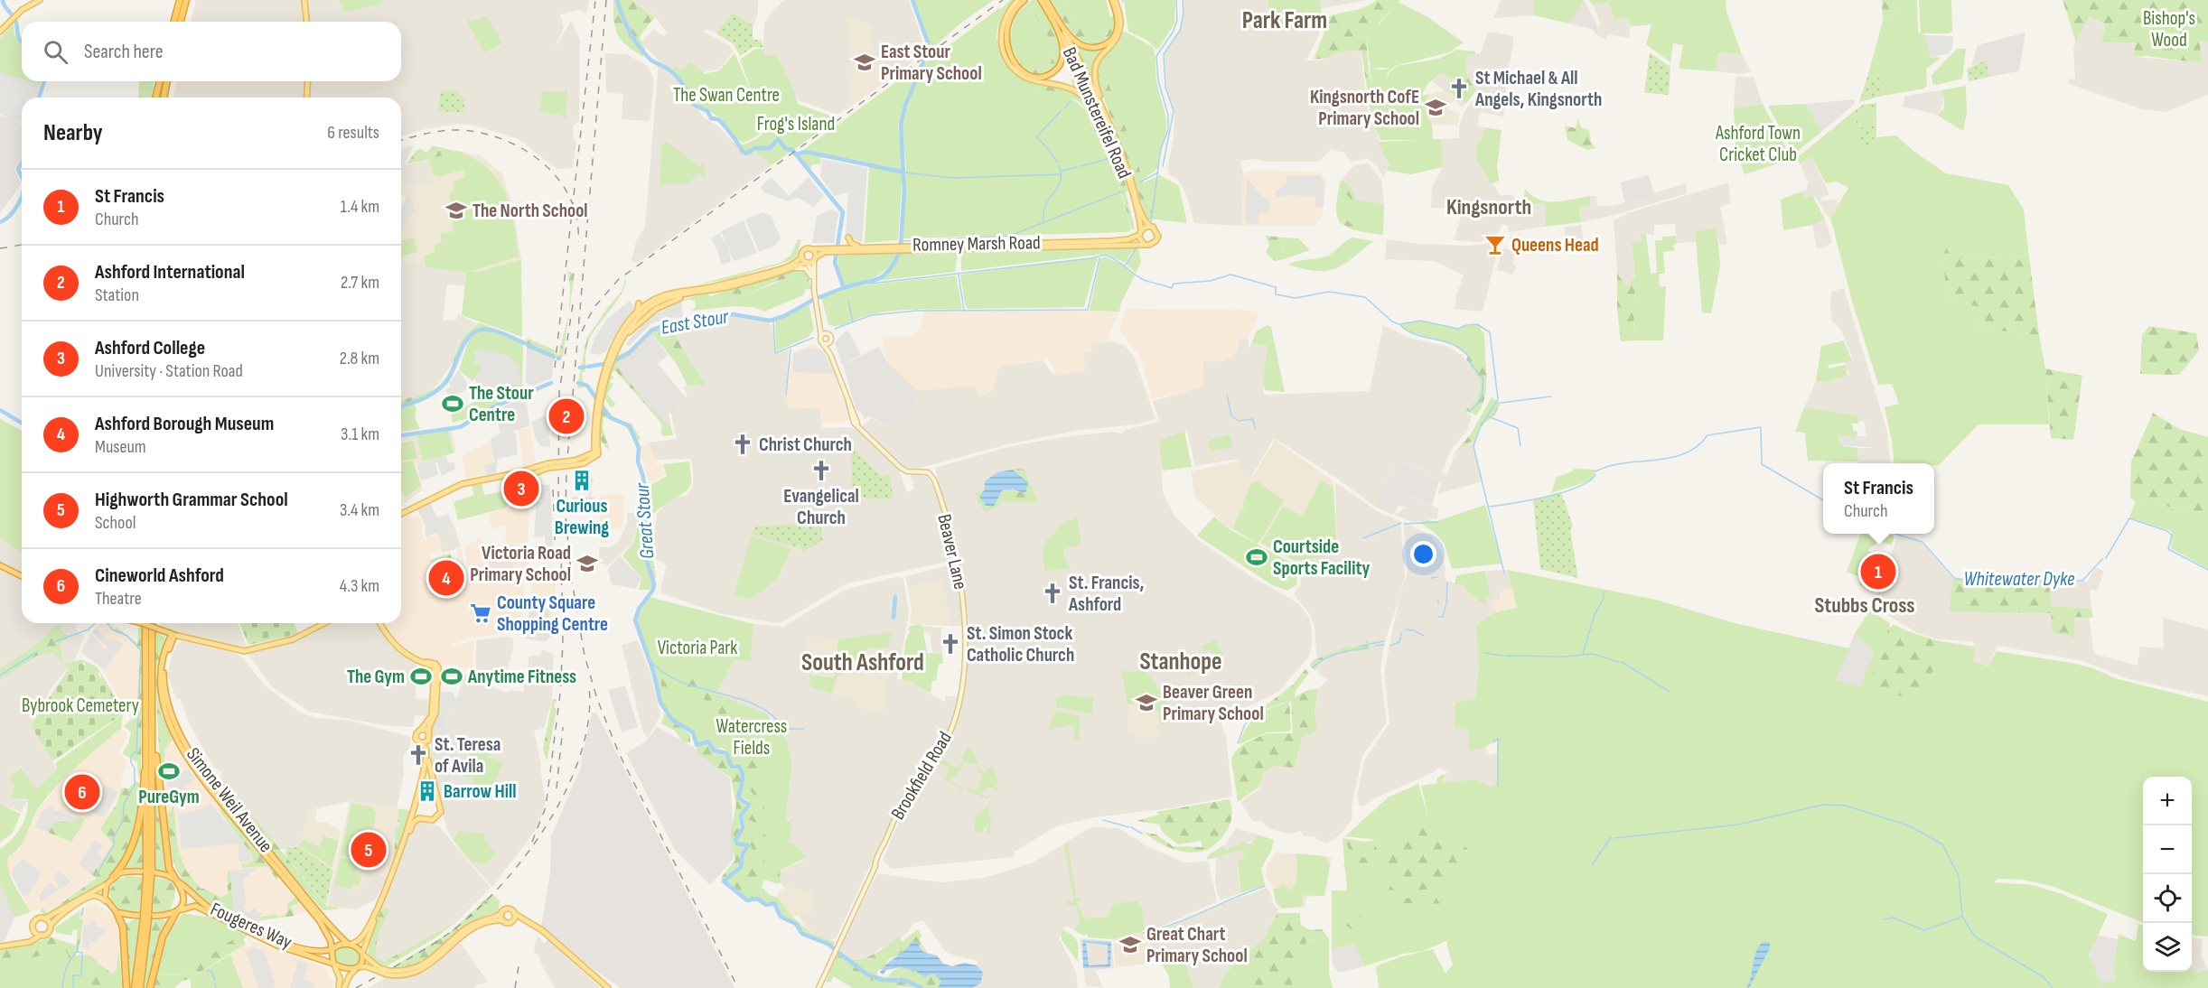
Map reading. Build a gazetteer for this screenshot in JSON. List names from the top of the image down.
{
  "streets": {
    "highway": ["Bad Munstereifel Road", "Simone Weil Avenue", "Fougeres Way"],
    "main road": ["Romney Marsh Road", "Beaver Lane", "Brookfield Road"]
  },
  "crossings": [
    ["Bad Munstereifel Road", "Romney Marsh Road"],
    ["Beaver Lane", "Brookfield Road"],
    ["Simone Weil Avenue", "Fougeres Way"]
  ],
  "districts": [
    "Park Farm",
    "Kingsnorth",
    "Stubbs Cross",
    "Stanhope",
    "South Ashford"
  ],
  "water": ["East Stour", "Great Stour", "Whitewater Dyke"],
  "parks": [
    "Bishop's Wood",
    "The Swan Centre",
    "Frog's Island",
    "Ashford Town Cricket Club",
    "Victoria Park",
    "Bybrook Cemetery",
    "Watercress Fields"
  ],
  "places": {
    "school or university": [
      "East Stour Primary School",
      "Kingsnorth CofE Primary School",
      "The North School",
      "Victoria Road Primary School",
      "Beaver Green Primary School",
      "Great Chart Primary School"
    ],
    "church": [
      "St Michael & All Angels, Kingsnorth",
      "Christ Church",
      "Evangelical Church",
      "St. Francis, Ashford",
      "St. Simon Stock Catholic Church",
      "St. Teresa of Avila"
    ],
    "bar": ["Queens Head"],
    "sports": [
      "The Stour Centre",
      "Courtside Sports Facility",
      "The Gym",
      "Anytime Fitness",
      "PureGym"
    ],
    "building": ["Curious Brewing", "Barrow Hill"],
    "supermarket": ["County Square Shopping Centre"]
  },
  "page": {
    "search": "Search here",
    "heading": ["Nearby", "6 results"],
    "list": [
      {
        "mark": "1",
        "name": "St Francis",
        "note": "Church",
        "value": "1.4 km"
      },
      {
        "mark": "2",
        "name": "Ashford International",
        "note": "Station",
        "value": "2.7 km"
      },
      {
        "mark": "3",
        "name": "Ashford College",
        "note": "University · Station Road",
        "value": "2.8 km"
      },
      {
        "mark": "4",
        "name": "Ashford Borough Museum",
        "note": "Museum",
        "value": "3.1 km"
      },
      {
        "mark": "5",
        "name": "Highworth Grammar School",
        "note": "School",
        "value": "3.4 km"
      },
      {
        "mark": "6",
        "name": "Cineworld Ashford",
        "note": "Theatre",
        "value": "4.3 km"
      }
    ],
    "pins": [
      "2",
      "3",
      "1",
      "4",
      "6",
      "5"
    ],
    "popup": ["St Francis", "Church"],
    "map_buttons": ["+", "−"]
  }
}
